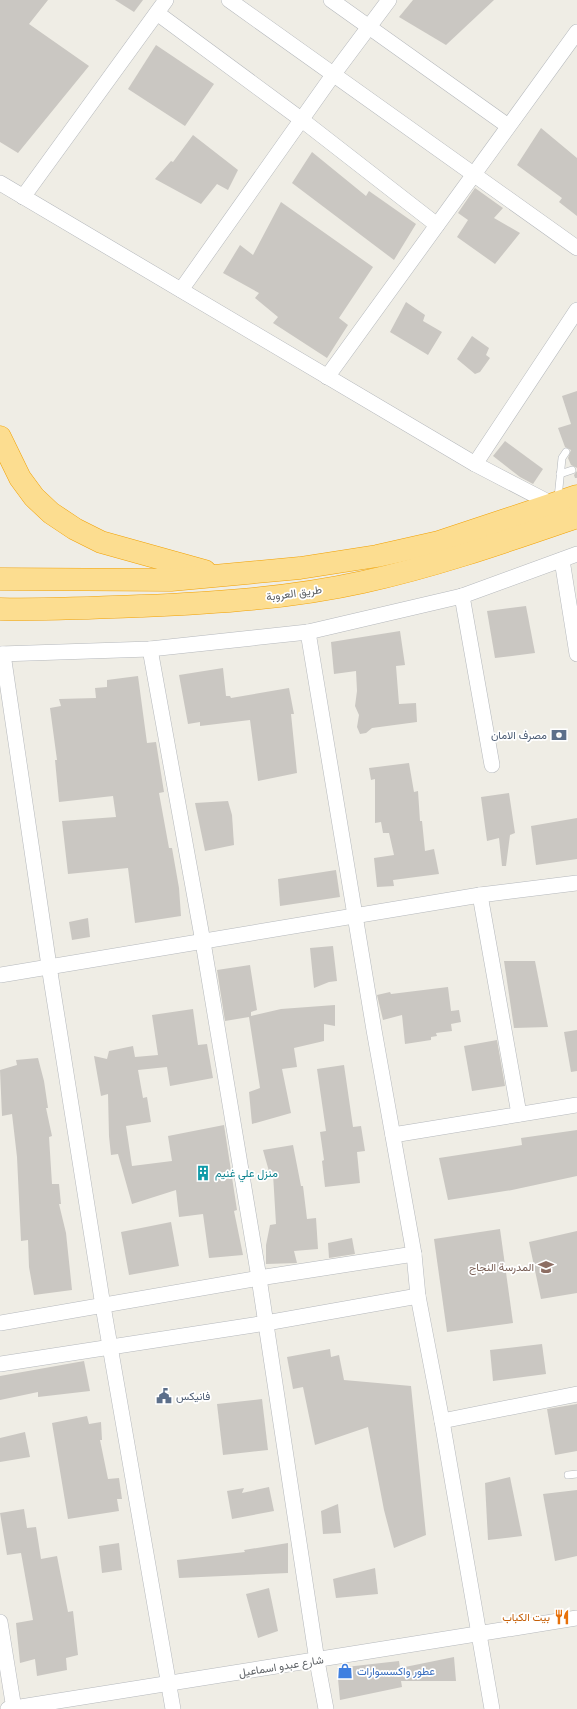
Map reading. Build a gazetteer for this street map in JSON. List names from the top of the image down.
{
  "streets": {
    "highway": ["طريق العروبة"],
    "street": ["شارع عبدو اسماعيل"]
  },
  "places": {
    "bank": ["مصرف الامان"],
    "building": ["منزل علي غنيم"],
    "school or university": ["المدرسة النجاح"],
    "public building": ["فانيكس"],
    "restaurant": ["بيت الكباب"],
    "shop": ["عطور واكسسوارات"]
  }
}
